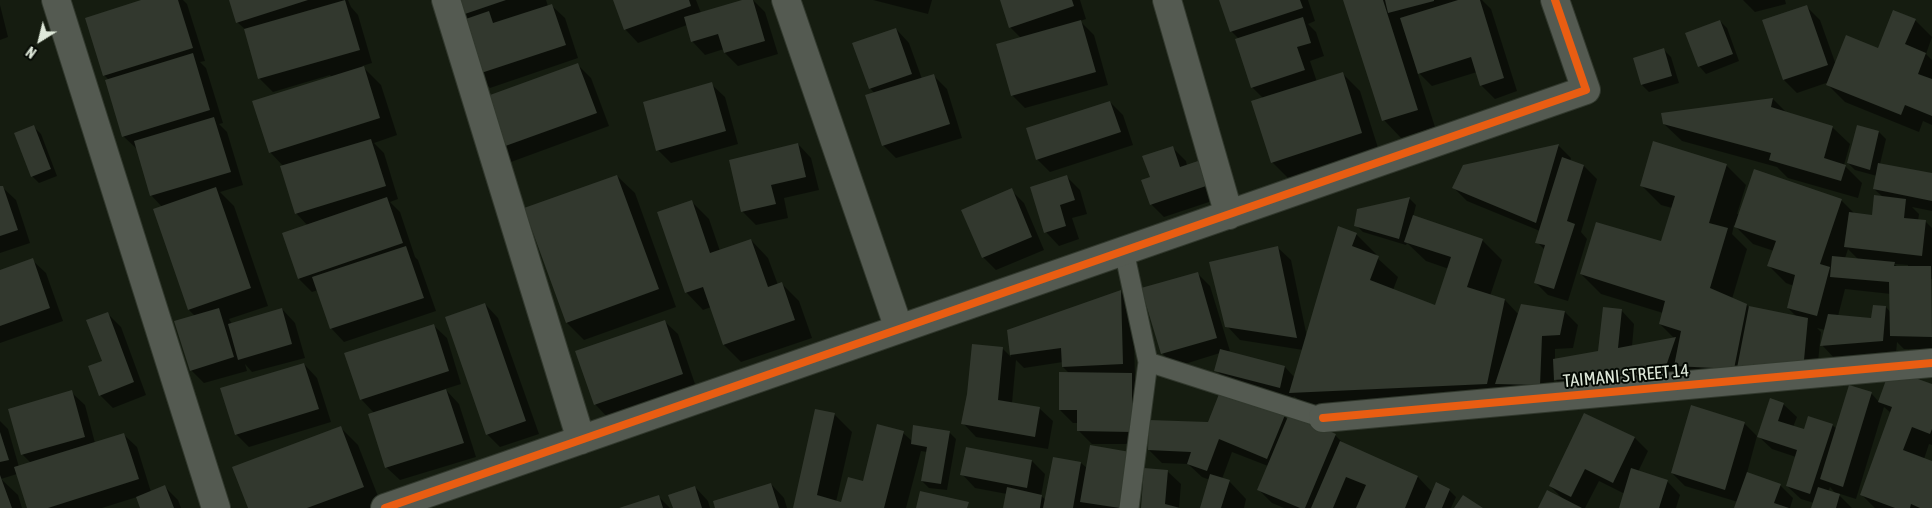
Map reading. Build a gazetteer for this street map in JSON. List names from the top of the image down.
{
  "streets": {
    "street": ["TAIMANI STREET 14"]
  },
  "north": "bottom left"
}
